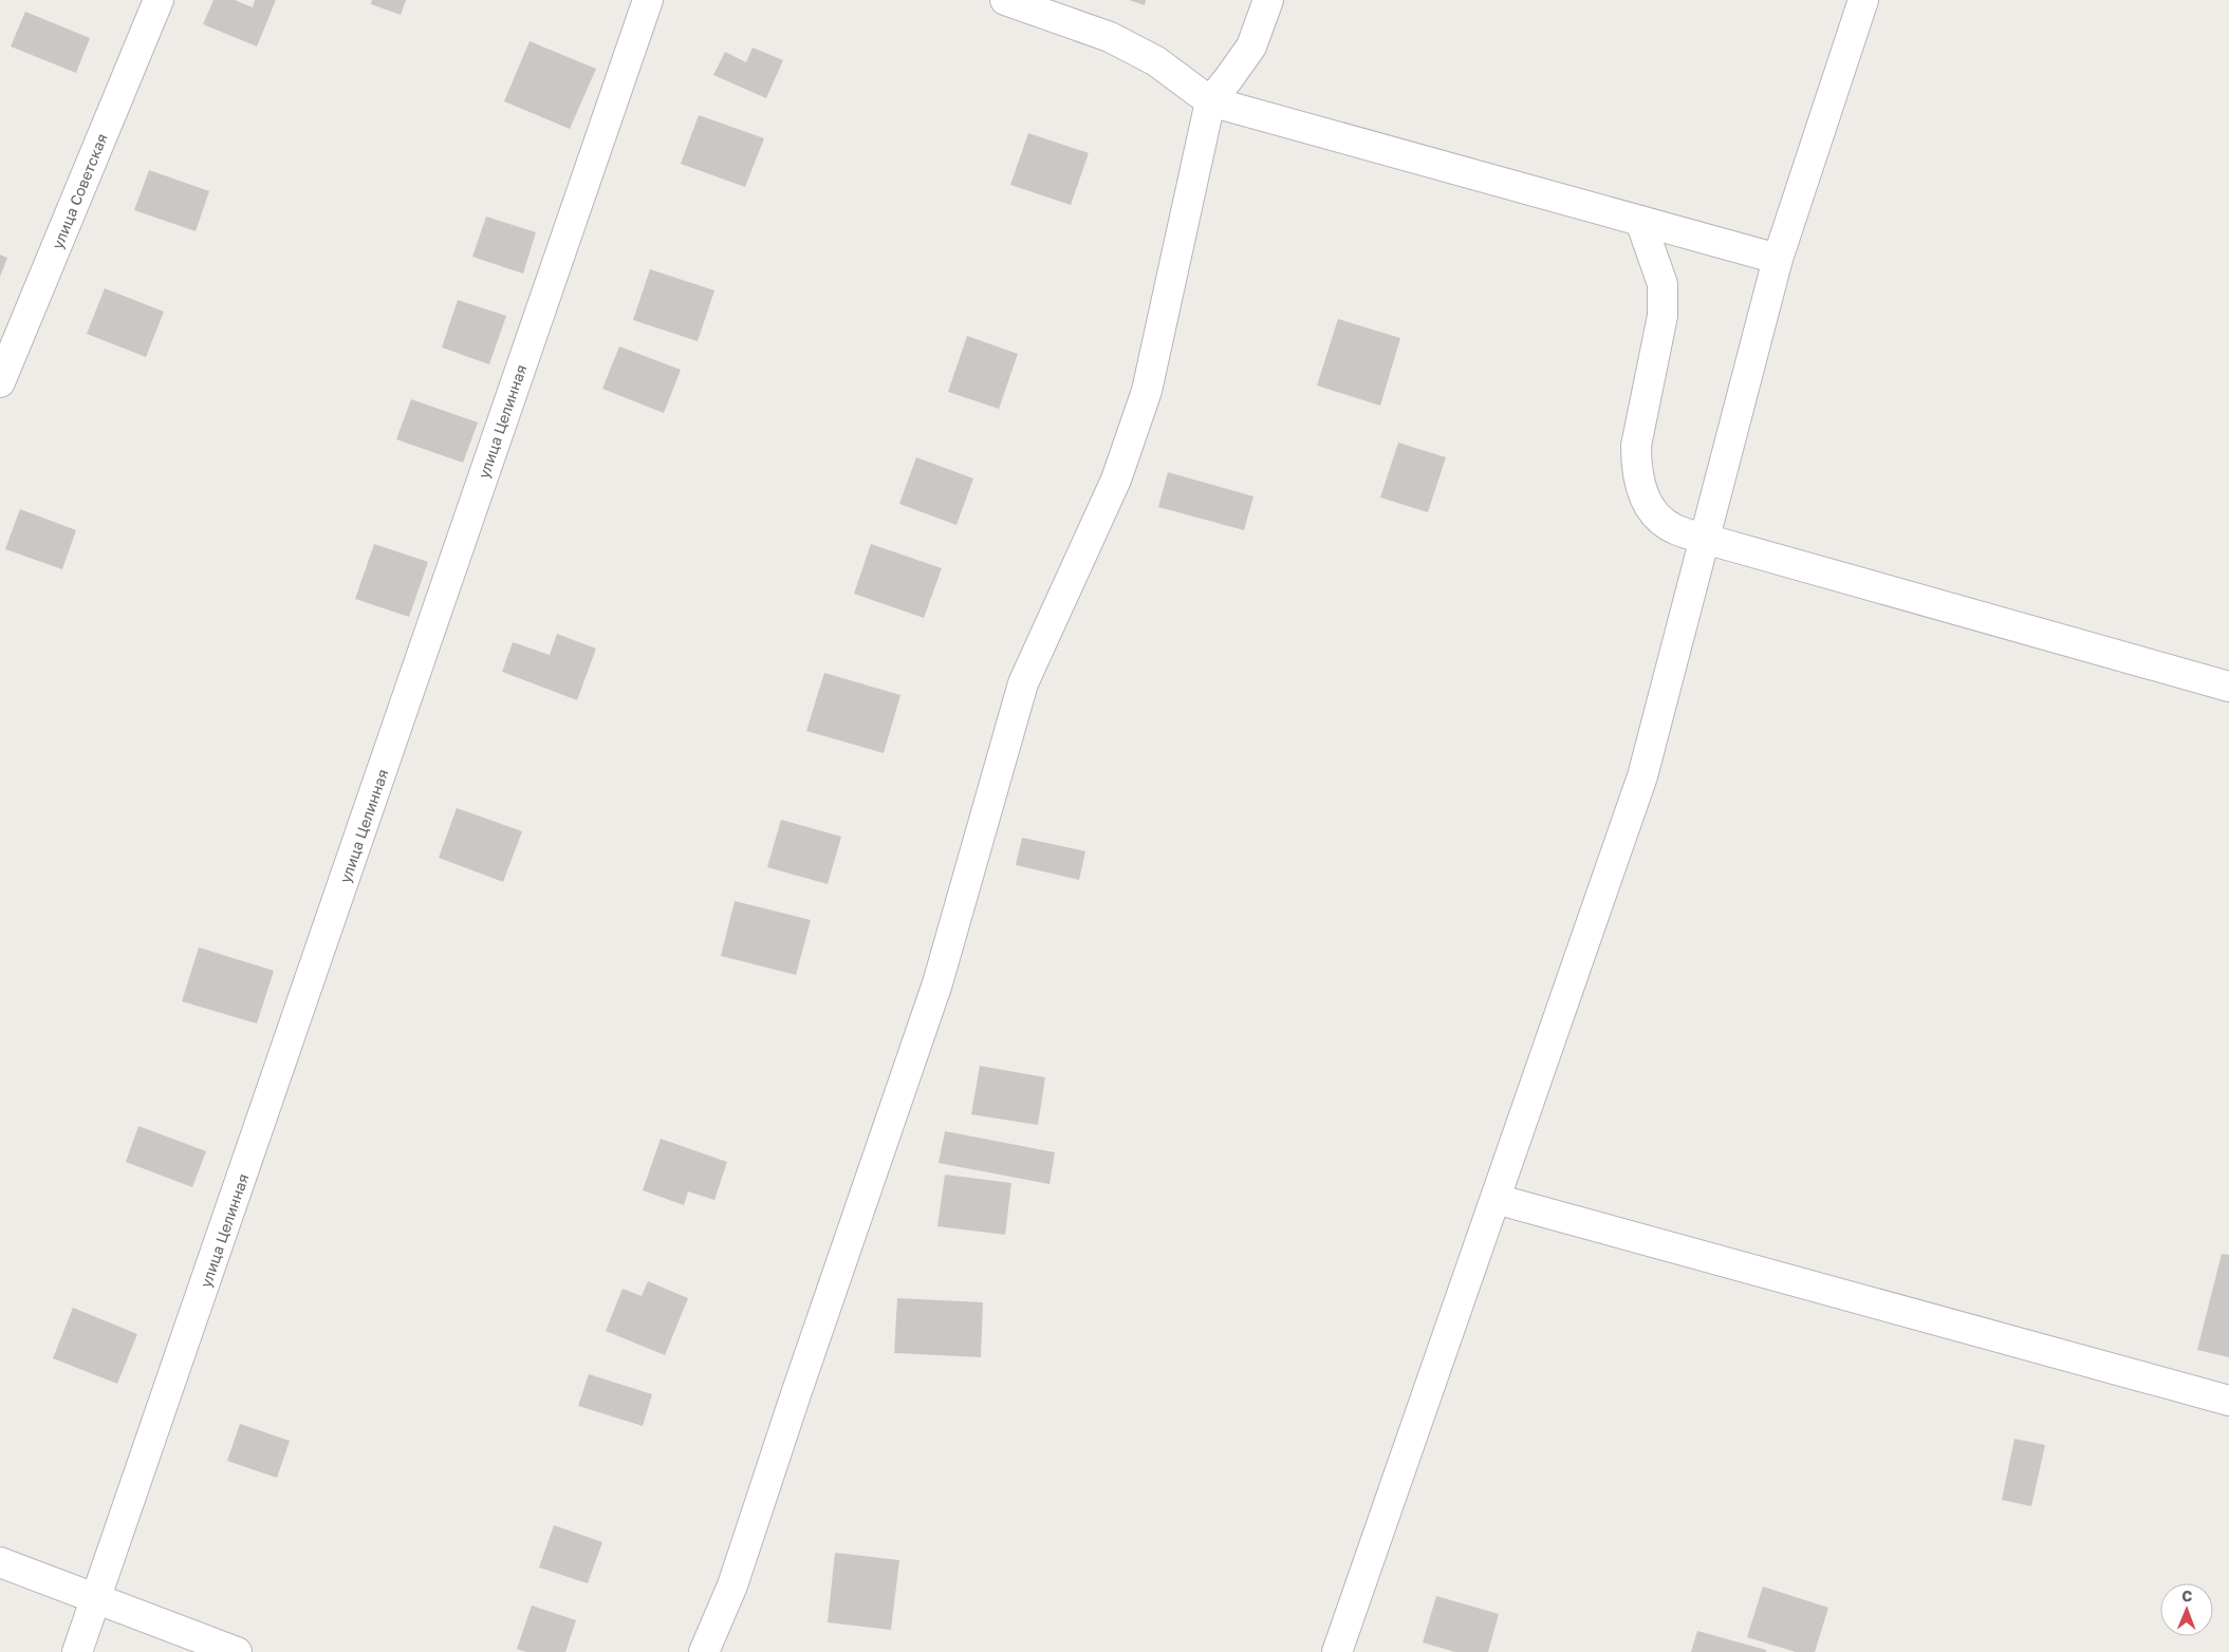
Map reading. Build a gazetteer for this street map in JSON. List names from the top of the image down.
{
  "streets": {
    "street": ["улица Советская", "улица Целинная"]
  },
  "north": "top"
}
